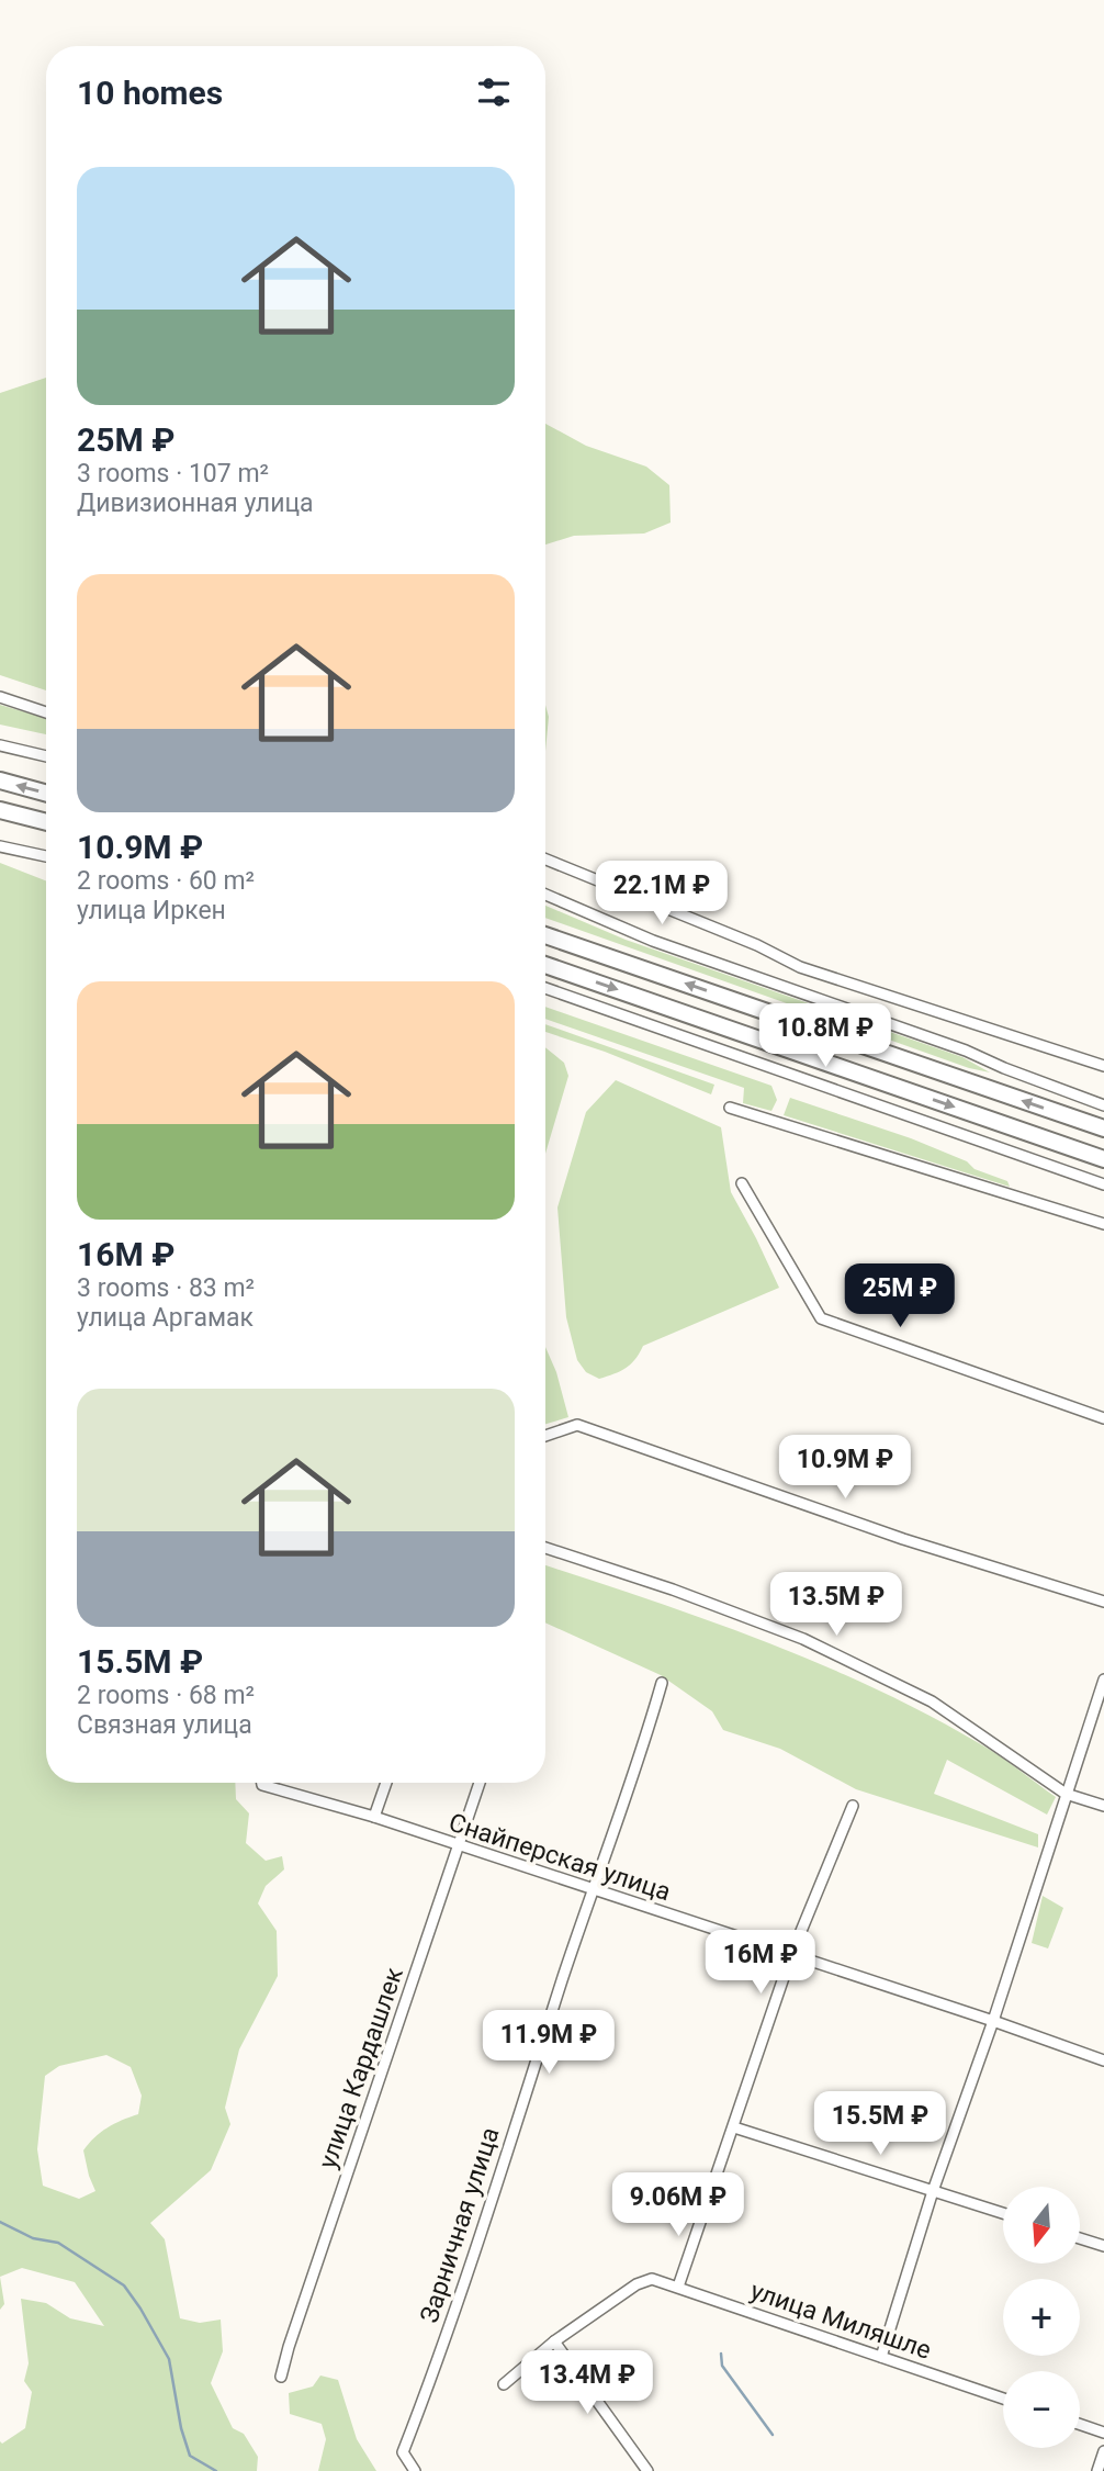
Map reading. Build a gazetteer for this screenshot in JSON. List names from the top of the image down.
{
  "streets": {
    "street": [
      "Снайперская улица",
      "улица Кардашлек",
      "Зарничная улица",
      "улица Миляшле"
    ]
  },
  "crossings": [
    ["Снайперская улица", "улица Кардашлек"],
    ["Снайперская улица", "Зарничная улица"]
  ],
  "north": "bottom",
  "page": {
    "heading": "10 homes",
    "list": [
      {
        "name": "25M ₽",
        "note": "3 rooms · 107 m² · Дивизионная улица"
      },
      {
        "name": "10.9M ₽",
        "note": "2 rooms · 60 m² · улица Иркен"
      },
      {
        "name": "16M ₽",
        "note": "3 rooms · 83 m² · улица Аргамак"
      },
      {
        "name": "15.5M ₽",
        "note": "2 rooms · 68 m² · Связная улица"
      }
    ],
    "price": [
      "22.1M ₽",
      "10.8M ₽",
      "25M ₽",
      "10.9M ₽",
      "13.5M ₽",
      "16M ₽",
      "11.9M ₽",
      "15.5M ₽",
      "9.06M ₽",
      "13.4M ₽"
    ],
    "map_buttons": ["+", "−"]
  }
}
